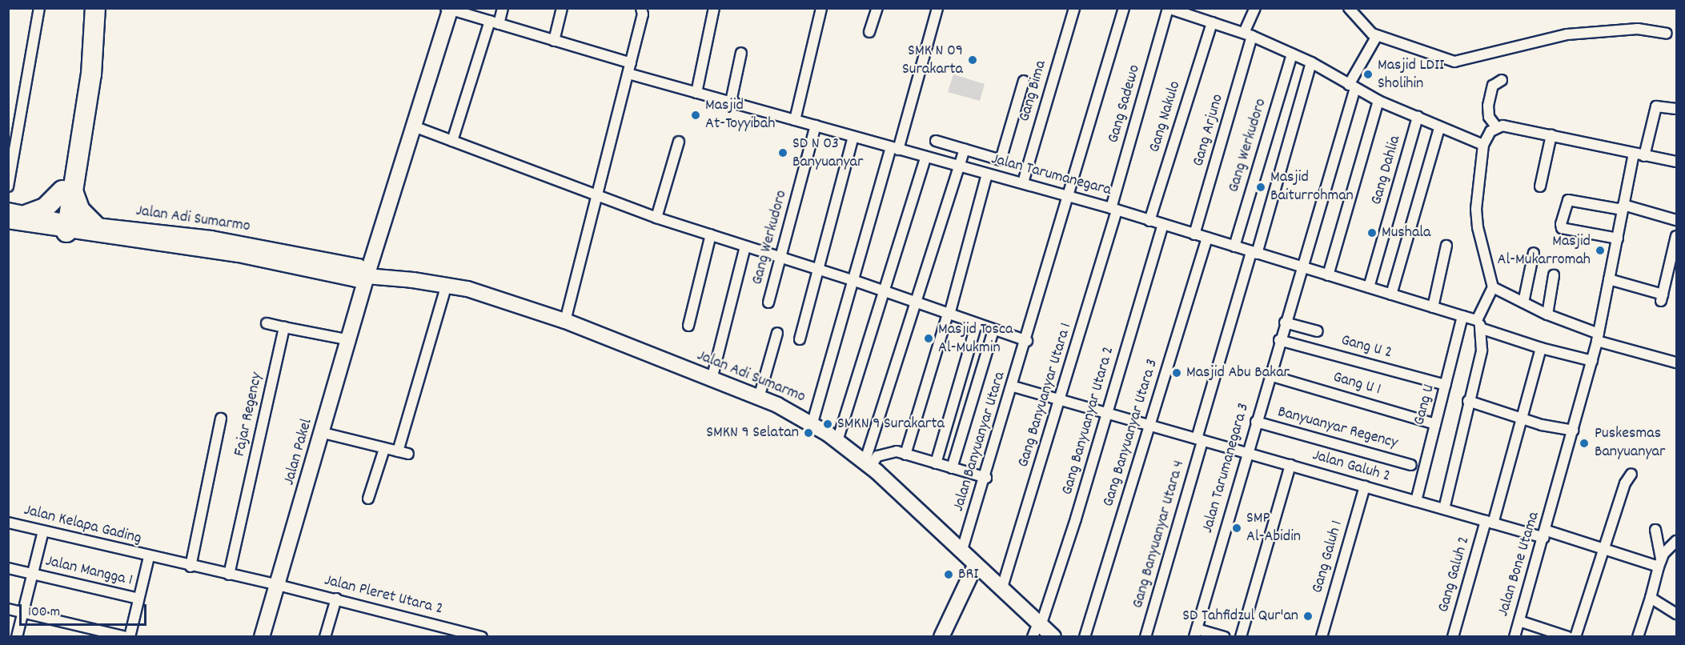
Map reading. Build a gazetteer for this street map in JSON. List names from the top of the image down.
{
  "streets": {
    "main road": ["Jalan Adi Sumarmo", "Jalan Pakel"],
    "street": [
      "Gang Bima",
      "Gang Sadewo",
      "Gang Nakulo",
      "Gang Arjuno",
      "Gang Werkudoro",
      "Gang Dahlia",
      "Jalan Tarumanegara",
      "Gang U 2",
      "Gang U 1",
      "Gang Banyuanyar Utara 1",
      "Gang U",
      "Fajar Regency",
      "Gang Banyuanyar Utara 2",
      "Banyuanyar Regency",
      "Gang Banyuanyar Utara 3",
      "Jalan Banyuanyar Utara",
      "Jalan Galuh 2",
      "Jalan Tarumanegara 3",
      "Jalan Kelapa Gading",
      "Gang Banyuanyar Utara 4",
      "Gang Galuh 1",
      "Jalan Bone Utama",
      "Jalan Mangga 1",
      "Gang Galuh 2",
      "Jalan Pleret Utara 2"
    ]
  },
  "crossings": [
    ["Gang Bima", "Jalan Tarumanegara"],
    ["Gang Sadewo", "Jalan Tarumanegara"],
    ["Gang Sadewo", "Gang Banyuanyar Utara 1"],
    ["Gang Nakulo", "Jalan Tarumanegara"],
    ["Gang Arjuno", "Jalan Tarumanegara"],
    ["Gang Werkudoro", "Jalan Tarumanegara"],
    ["Gang Dahlia", "Jalan Tarumanegara"],
    ["Jalan Tarumanegara", "Gang Banyuanyar Utara 1"],
    ["Jalan Tarumanegara", "Gang U"],
    ["Jalan Tarumanegara", "Gang Banyuanyar Utara 2"],
    ["Jalan Tarumanegara", "Gang Banyuanyar Utara 3"],
    ["Jalan Tarumanegara", "Jalan Banyuanyar Utara"],
    ["Jalan Tarumanegara", "Jalan Tarumanegara 3"],
    ["Jalan Tarumanegara", "Gang Banyuanyar Utara 4"],
    ["Jalan Adi Sumarmo", "Gang Banyuanyar Utara 1"],
    ["Jalan Adi Sumarmo", "Gang Banyuanyar Utara 2"],
    ["Jalan Adi Sumarmo", "Jalan Banyuanyar Utara"],
    ["Jalan Adi Sumarmo", "Jalan Pakel"],
    ["Gang U 2", "Gang U"],
    ["Gang U 2", "Jalan Tarumanegara 3"],
    ["Gang U 1", "Gang U"],
    ["Gang U 1", "Jalan Tarumanegara 3"],
    ["Gang Banyuanyar Utara 1", "Jalan Galuh 2"],
    ["Gang U", "Jalan Galuh 2"],
    ["Fajar Regency", "Jalan Kelapa Gading"],
    ["Fajar Regency", "Jalan Pleret Utara 2"],
    ["Gang Banyuanyar Utara 2", "Jalan Galuh 2"],
    ["Banyuanyar Regency", "Jalan Tarumanegara 3"],
    ["Gang Banyuanyar Utara 3", "Jalan Galuh 2"],
    ["Jalan Banyuanyar Utara", "Jalan Galuh 2"],
    ["Jalan Pakel", "Jalan Pleret Utara 2"],
    ["Jalan Galuh 2", "Jalan Tarumanegara 3"],
    ["Jalan Galuh 2", "Gang Banyuanyar Utara 4"],
    ["Jalan Galuh 2", "Gang Galuh 1"],
    ["Jalan Galuh 2", "Jalan Bone Utama"],
    ["Jalan Galuh 2", "Gang Galuh 2"],
    ["Jalan Kelapa Gading", "Jalan Pleret Utara 2"]
  ],
  "places": [
    "SMK N 09 Surakarta",
    "Masjid LDII Sholihin",
    "Masjid At-Toyyibah",
    "SD N 03 Banyuanyar",
    "Masjid Baiturrohman",
    "Mushala",
    "Masjid Al-Mukarromah",
    "Masjid Tosca Al-Mukmin",
    "Masjid Abu Bakar",
    "SMKN 9 Surakarta",
    "SMKN 9 Selatan",
    "Puskesmas Banyuanyar",
    "SMP Al-Abidin",
    "BRI",
    "SD Tahfidzul Qur'an"
  ],
  "scale_bar": "100 m"
}
